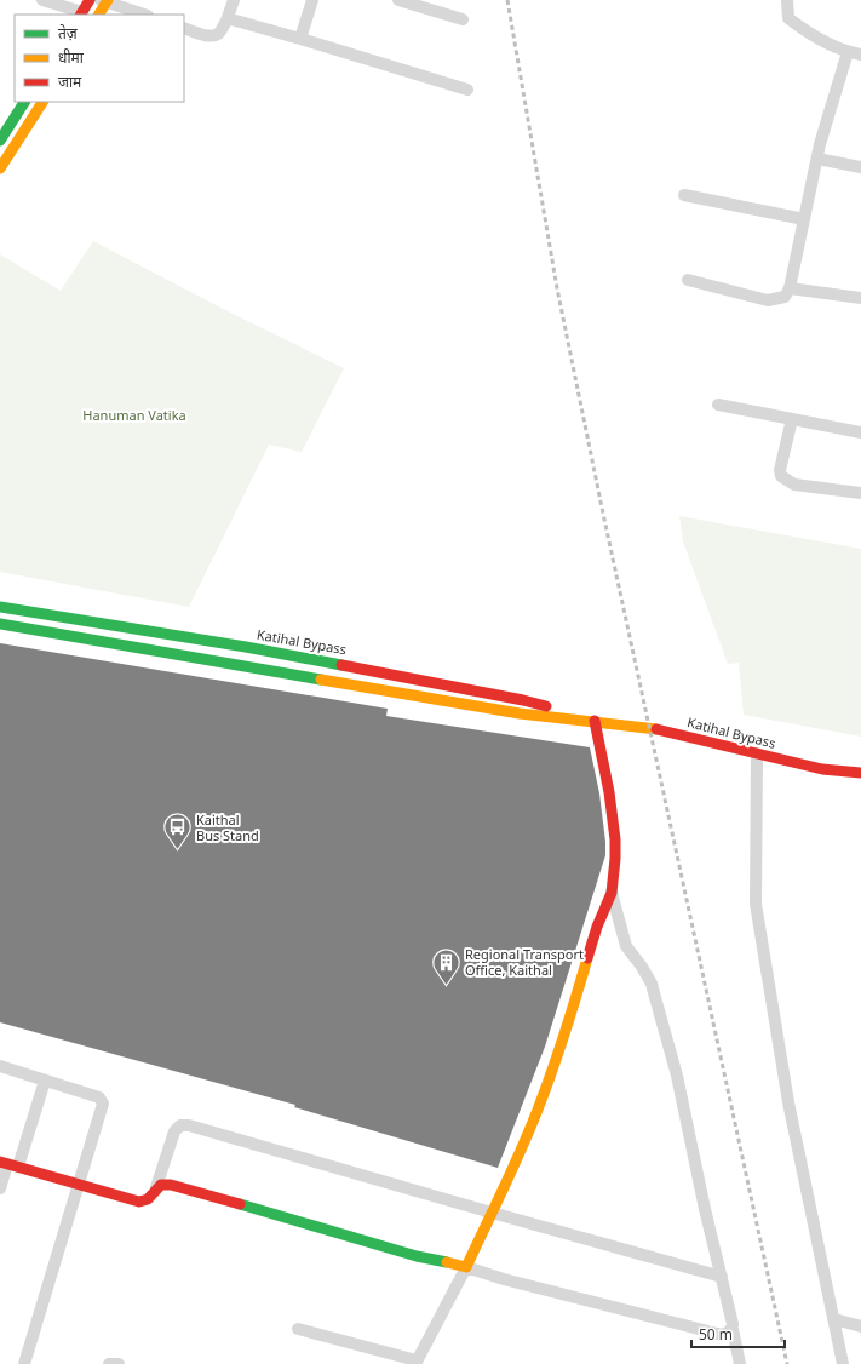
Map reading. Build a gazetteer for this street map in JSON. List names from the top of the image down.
{
  "streets": {
    "main road": ["Katihal Bypass"]
  },
  "parks": ["Hanuman Vatika"],
  "places": {
    "bus stop": ["Kaithal Bus Stand"],
    "building": ["Regional Transport Office, Kaithal"]
  },
  "legend": ["तेज़", "धीमा", "जाम"],
  "scale_bar": "50 m"
}
